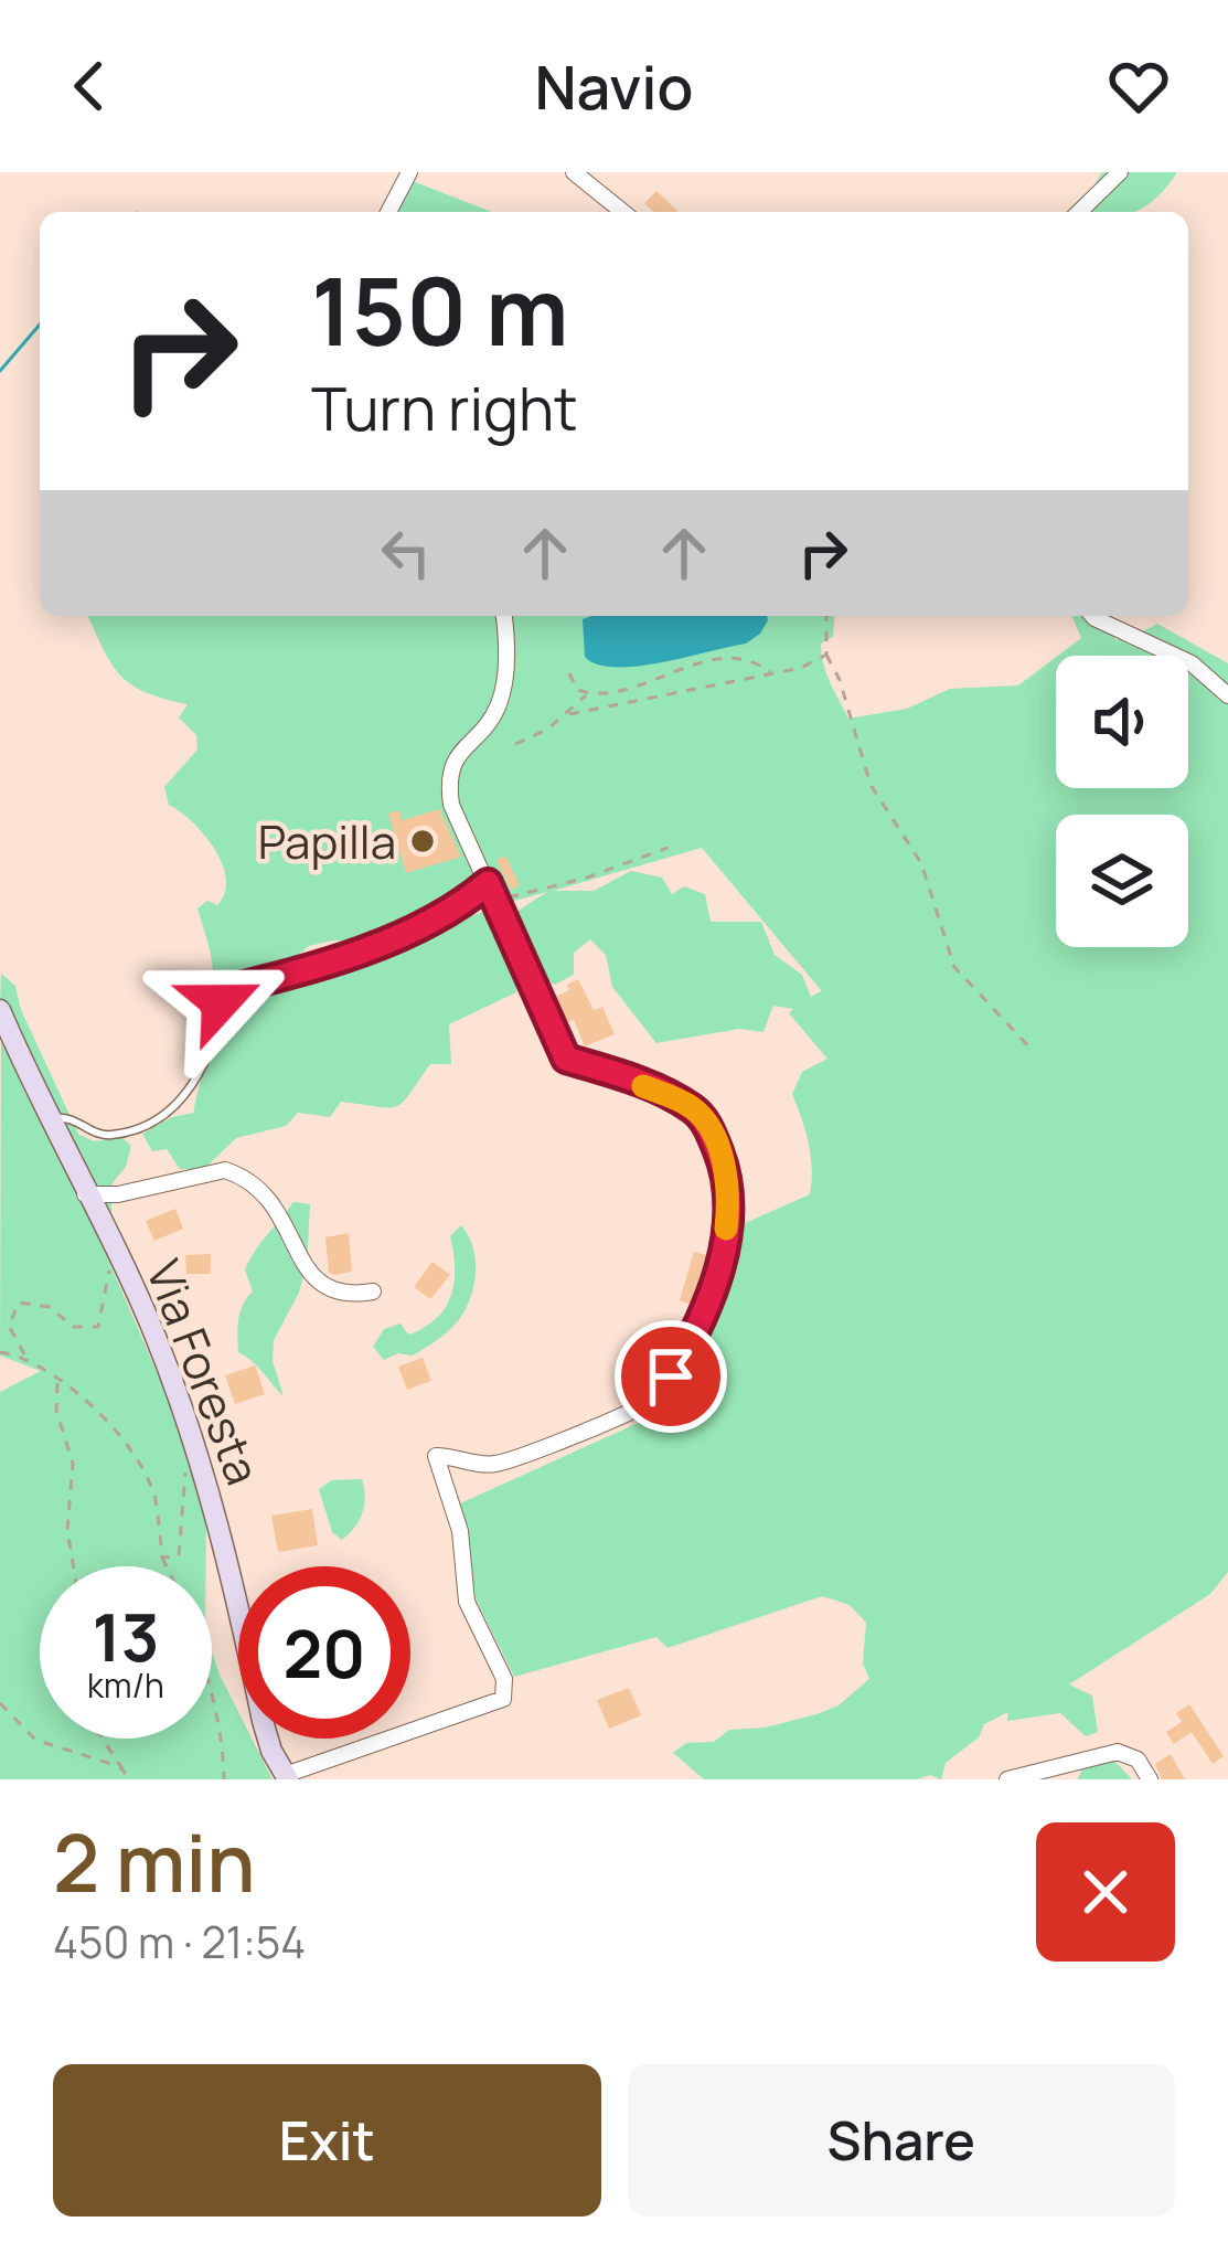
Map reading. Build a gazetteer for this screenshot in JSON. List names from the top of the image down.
{
  "streets": {
    "main road": ["Via Foresta"]
  },
  "places": ["Papilla"],
  "page": {
    "header": "Navio",
    "turn": ["150 m", "Turn right"],
    "speed": "13 km/h",
    "limit": "20",
    "heading": ["2 min", "450 m · 21:54"],
    "buttons": ["Exit", "Share"]
  }
}
